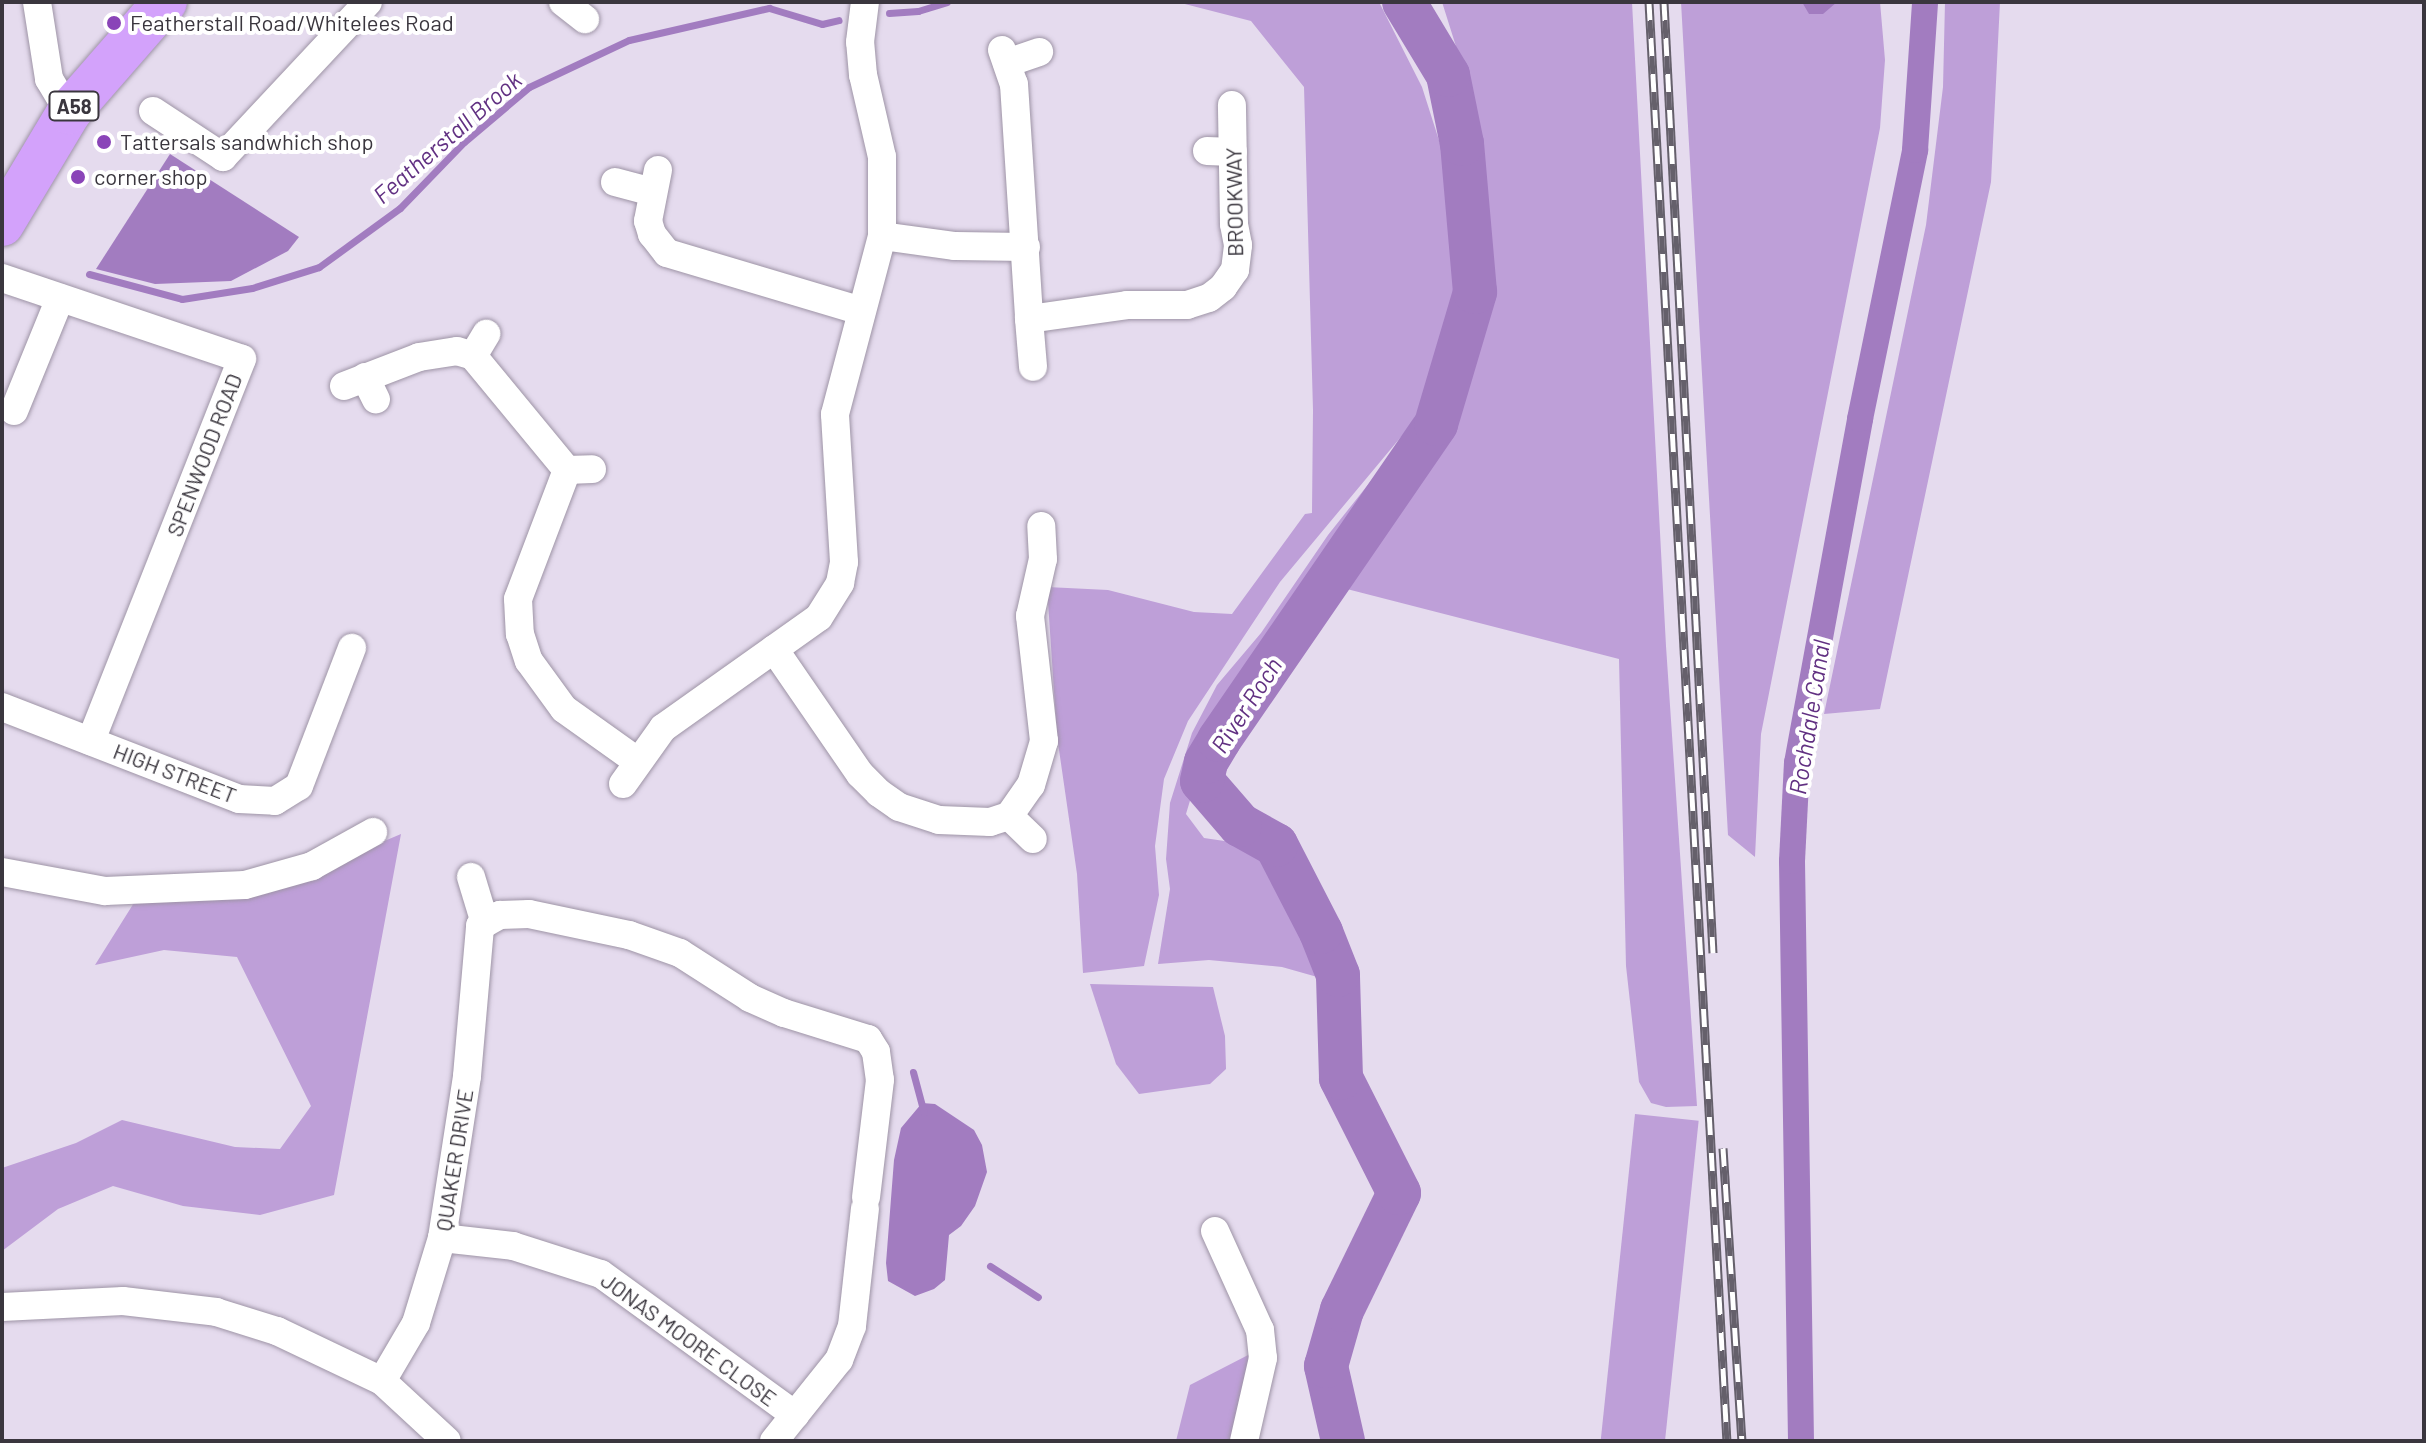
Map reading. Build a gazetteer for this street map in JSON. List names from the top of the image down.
{
  "streets": {
    "highway": ["A58"],
    "street": [
      "BROOKWAY",
      "SPENWOOD ROAD",
      "HIGH STREET",
      "QUAKER DRIVE",
      "JONAS MOORE CLOSE"
    ]
  },
  "crossings": [
    ["SPENWOOD ROAD", "HIGH STREET"],
    ["QUAKER DRIVE", "JONAS MOORE CLOSE"]
  ],
  "water": ["Featherstall Brook", "River Roch", "Rochdale Canal"],
  "places": ["Featherstall Road/Whitelees Road", "Tattersals sandwhich shop", "corner shop"]
}
